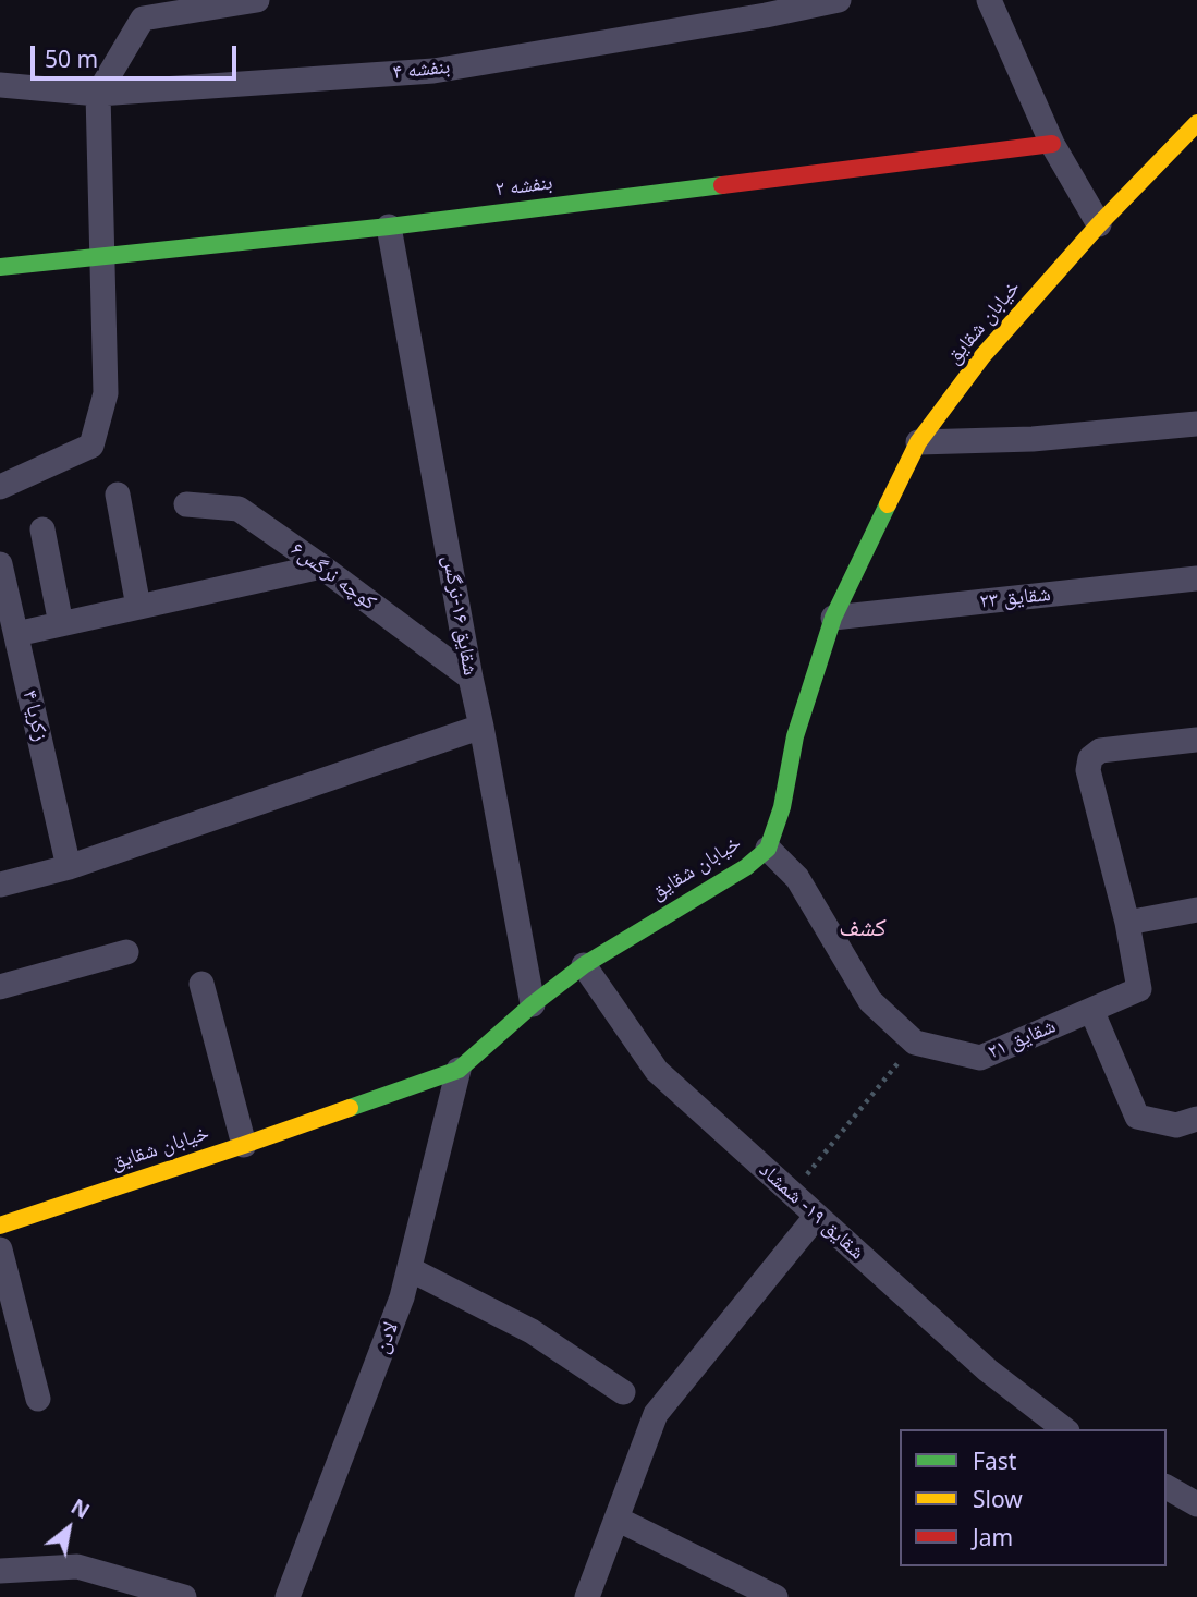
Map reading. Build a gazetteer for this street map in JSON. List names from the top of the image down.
{
  "streets": {
    "street": [
      "بنفشه ۴",
      "بنفشه ۲",
      "خیابان شقایق",
      "کوچه نرگس۶",
      "شقایق ۲۳",
      "شقایق ۱۶-نرگس",
      "زکریا ۴",
      "شقایق ۲۱",
      "شقایق ۱۹- شمشاد",
      "لادن"
    ]
  },
  "crossings": [
    ["بنفشه ۲", "شقایق ۱۶-نرگس"],
    ["خیابان شقایق", "شقایق ۲۳"],
    ["خیابان شقایق", "شقایق ۱۶-نرگس"],
    ["خیابان شقایق", "شقایق ۲۱"],
    ["خیابان شقایق", "شقایق ۱۹- شمشاد"],
    ["خیابان شقایق", "لادن"],
    ["کوچه نرگس۶", "شقایق ۱۶-نرگس"]
  ],
  "districts": ["کشف"],
  "legend": ["Fast", "Slow", "Jam"],
  "scale_bar": "50 m",
  "north": "top right"
}
